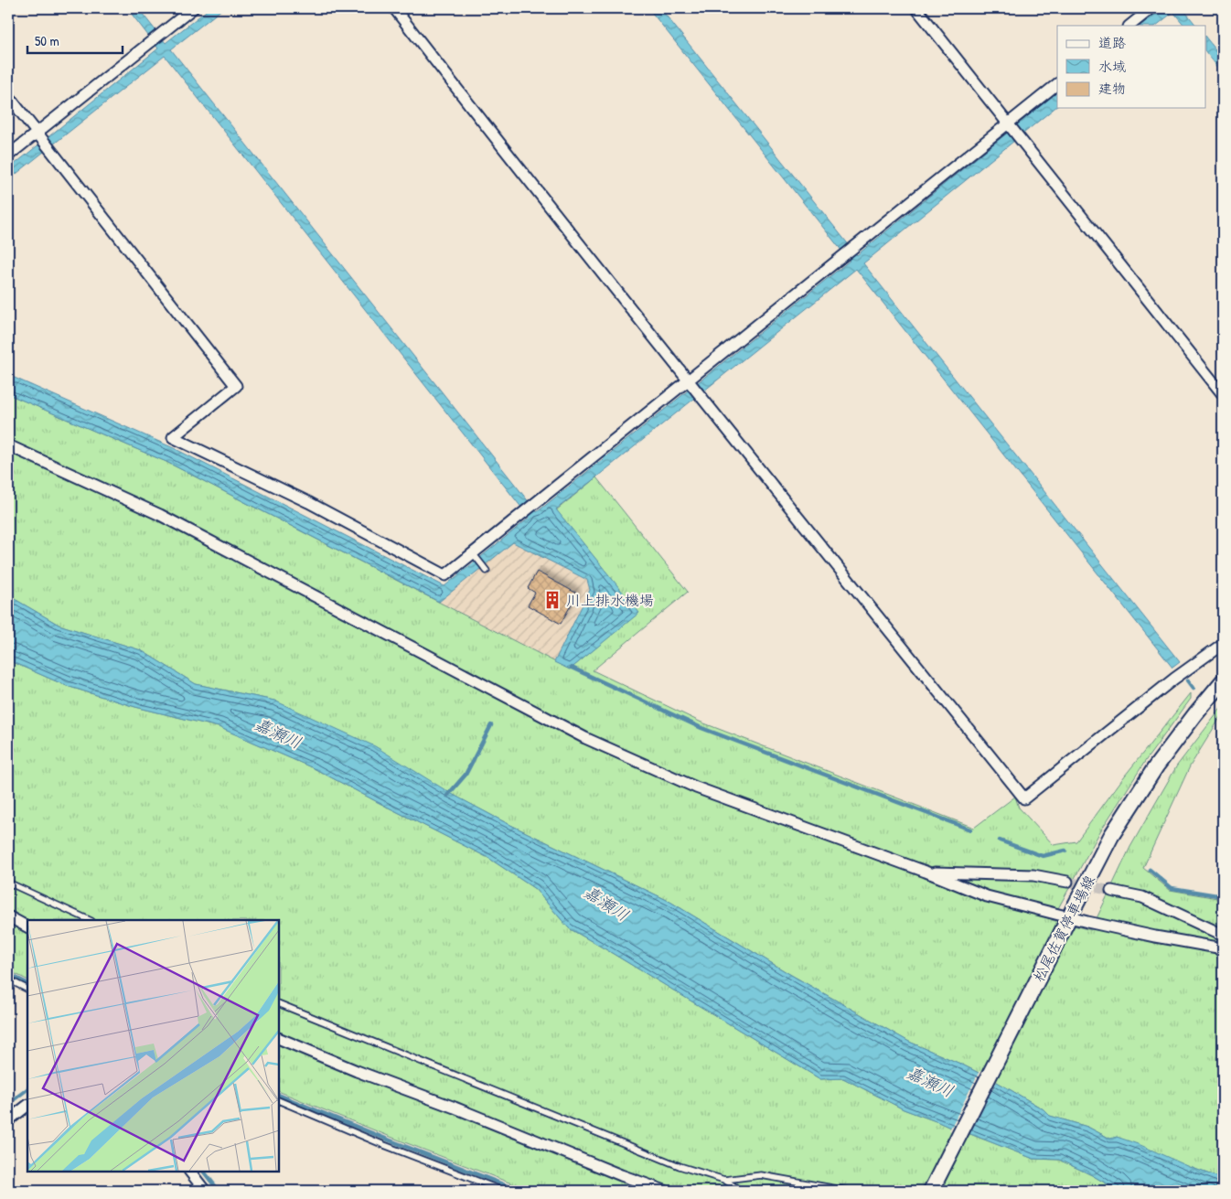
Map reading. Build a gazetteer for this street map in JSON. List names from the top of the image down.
{
  "streets": {
    "main road": ["松尾佐賀停車場線"]
  },
  "water": ["嘉瀬川"],
  "places": {
    "building": ["川上排水機場"]
  },
  "legend": ["道路", "水域", "建物"],
  "scale_bar": "50 m"
}
